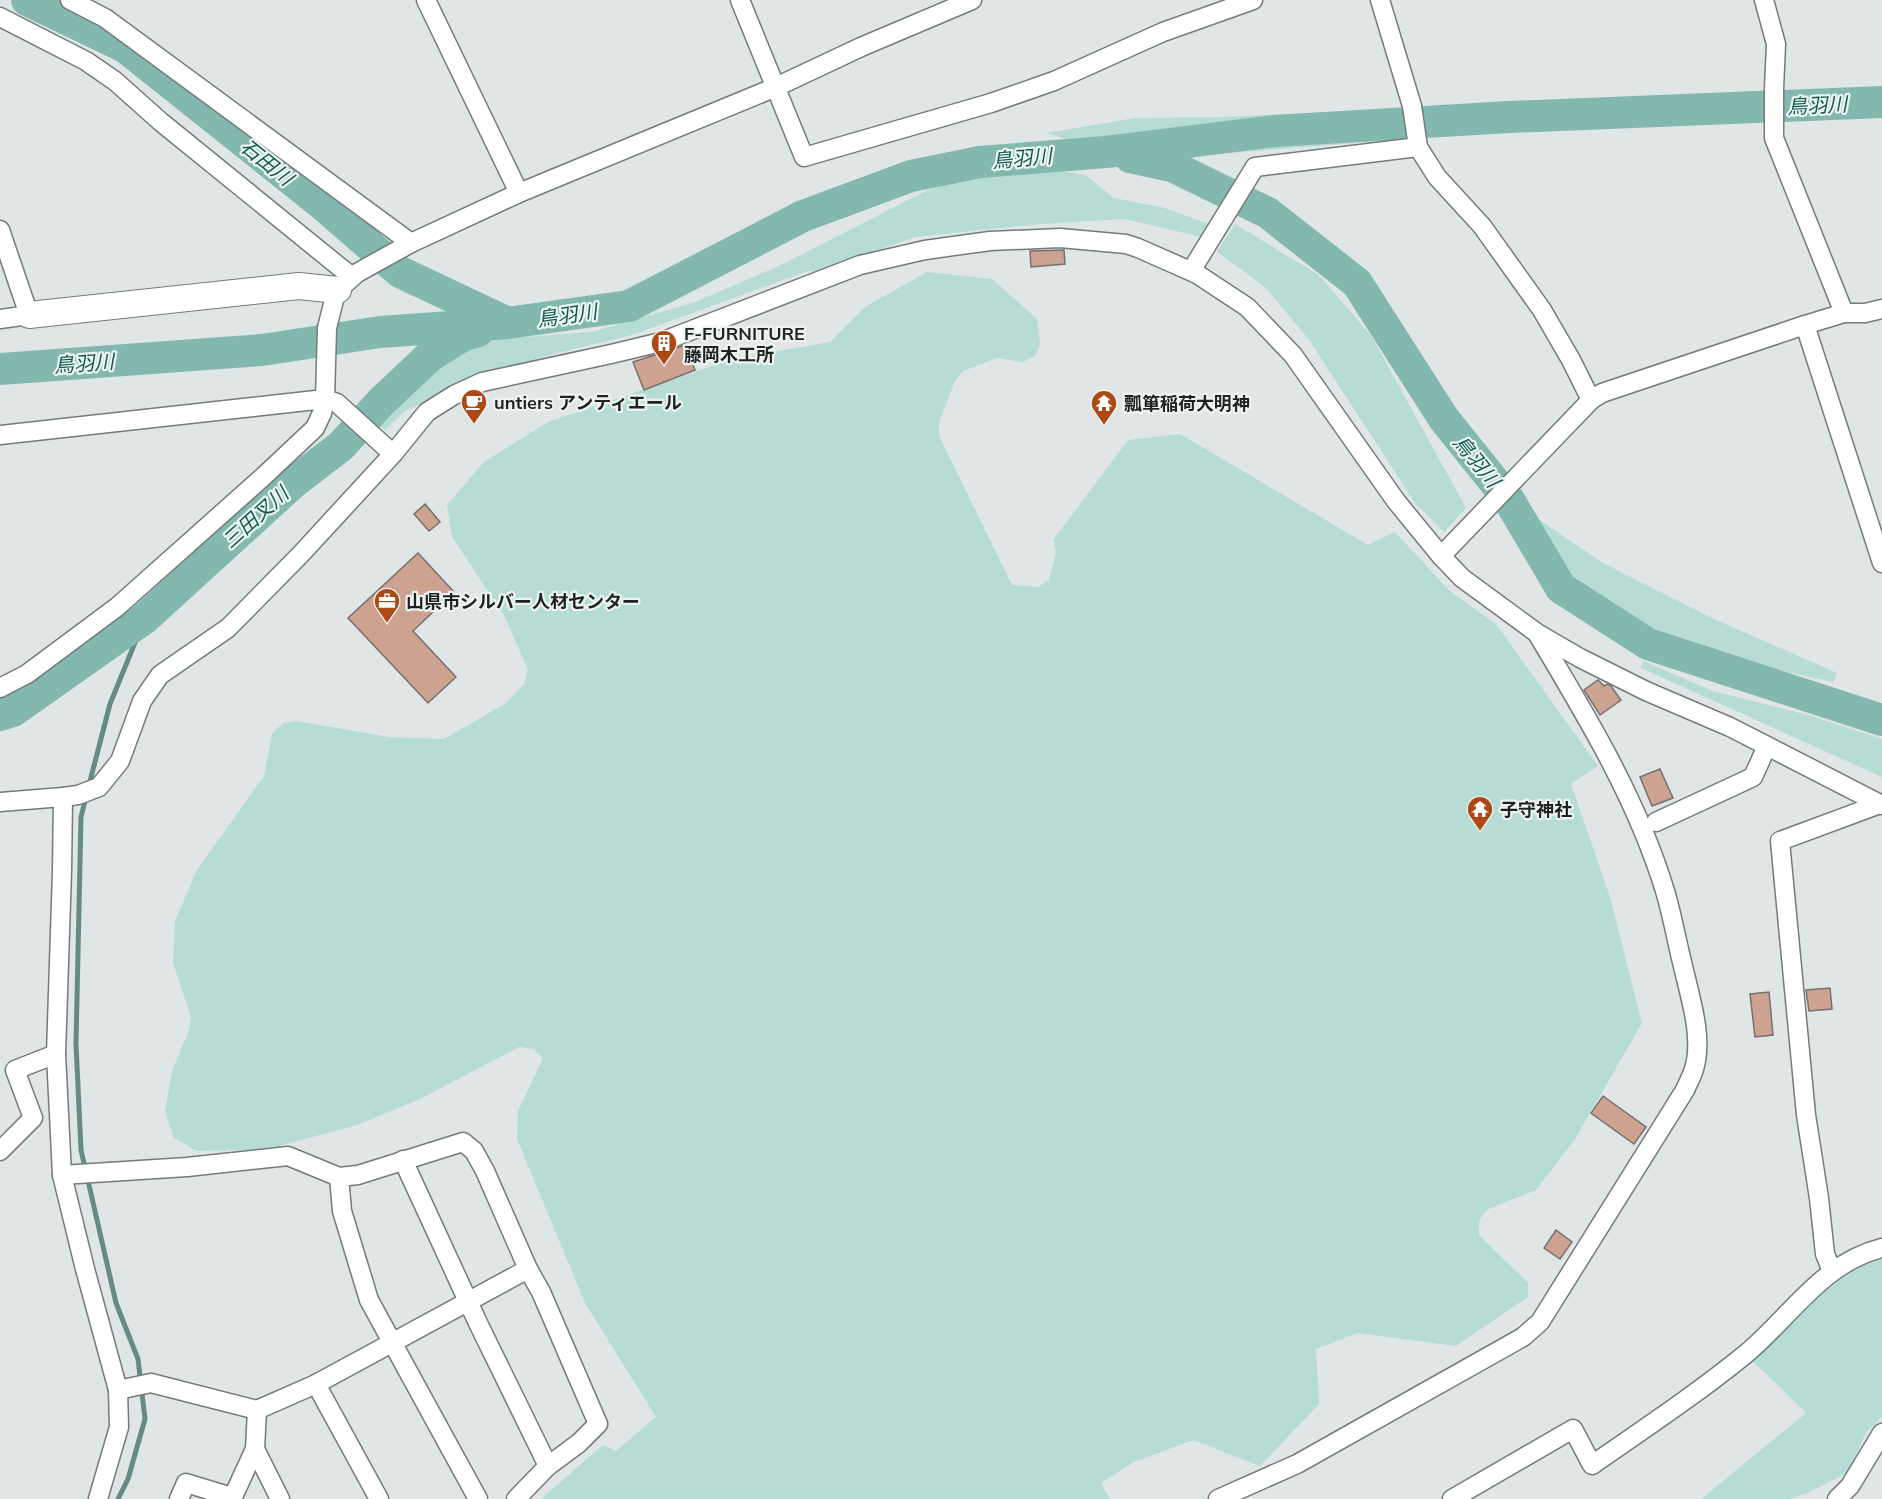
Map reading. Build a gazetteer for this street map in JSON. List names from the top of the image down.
{
  "water": ["鳥羽川", "石田川", "三田叉川"],
  "places": {
    "building": ["F-FURNITURE 藤岡木工所"],
    "cafe": ["untiers アンティエール"],
    "temple": ["瓢箪稲荷大明神", "子守神社"],
    "office": ["山県市シルバー人材センター"]
  }
}
